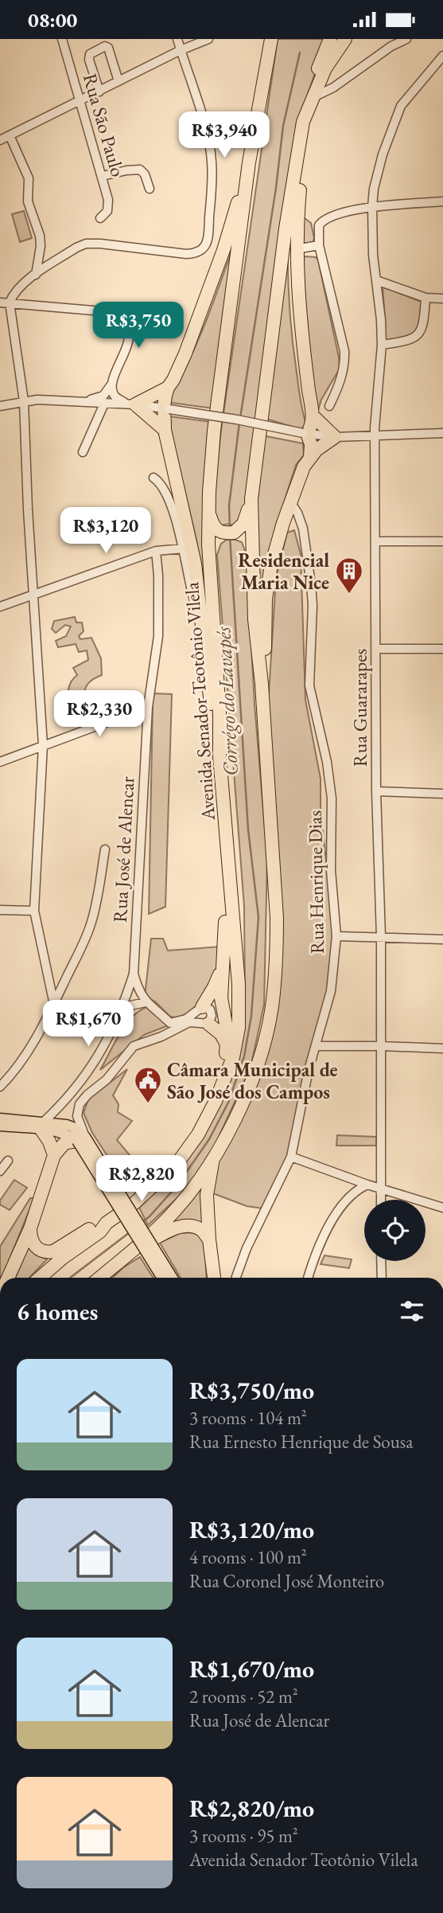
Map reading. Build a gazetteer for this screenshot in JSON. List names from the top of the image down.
{
  "streets": {
    "highway": ["Avenida Senador Teotônio Vilela"],
    "street": [
      "Rua São Paulo",
      "Rua Guararapes",
      "Rua José de Alencar",
      "Rua Henrique Dias"
    ]
  },
  "water": ["Corrégo do Lavapés"],
  "places": {
    "building": ["Residencial Maria Nice"],
    "public building": ["Câmara Municipal de São José dos Campos"]
  },
  "page": {
    "status": "08:00",
    "price": [
      "R$3,940",
      "R$3,750",
      "R$3,120",
      "R$2,330",
      "R$1,670",
      "R$2,820"
    ],
    "heading": "6 homes",
    "list": [
      {
        "name": "R$3,750/mo",
        "note": "3 rooms · 104 m² · Rua Ernesto Henrique de Sousa"
      },
      {
        "name": "R$3,120/mo",
        "note": "4 rooms · 100 m² · Rua Coronel José Monteiro"
      },
      {
        "name": "R$1,670/mo",
        "note": "2 rooms · 52 m² · Rua José de Alencar"
      },
      {
        "name": "R$2,820/mo",
        "note": "3 rooms · 95 m² · Avenida Senador Teotônio Vilela"
      }
    ]
  }
}
